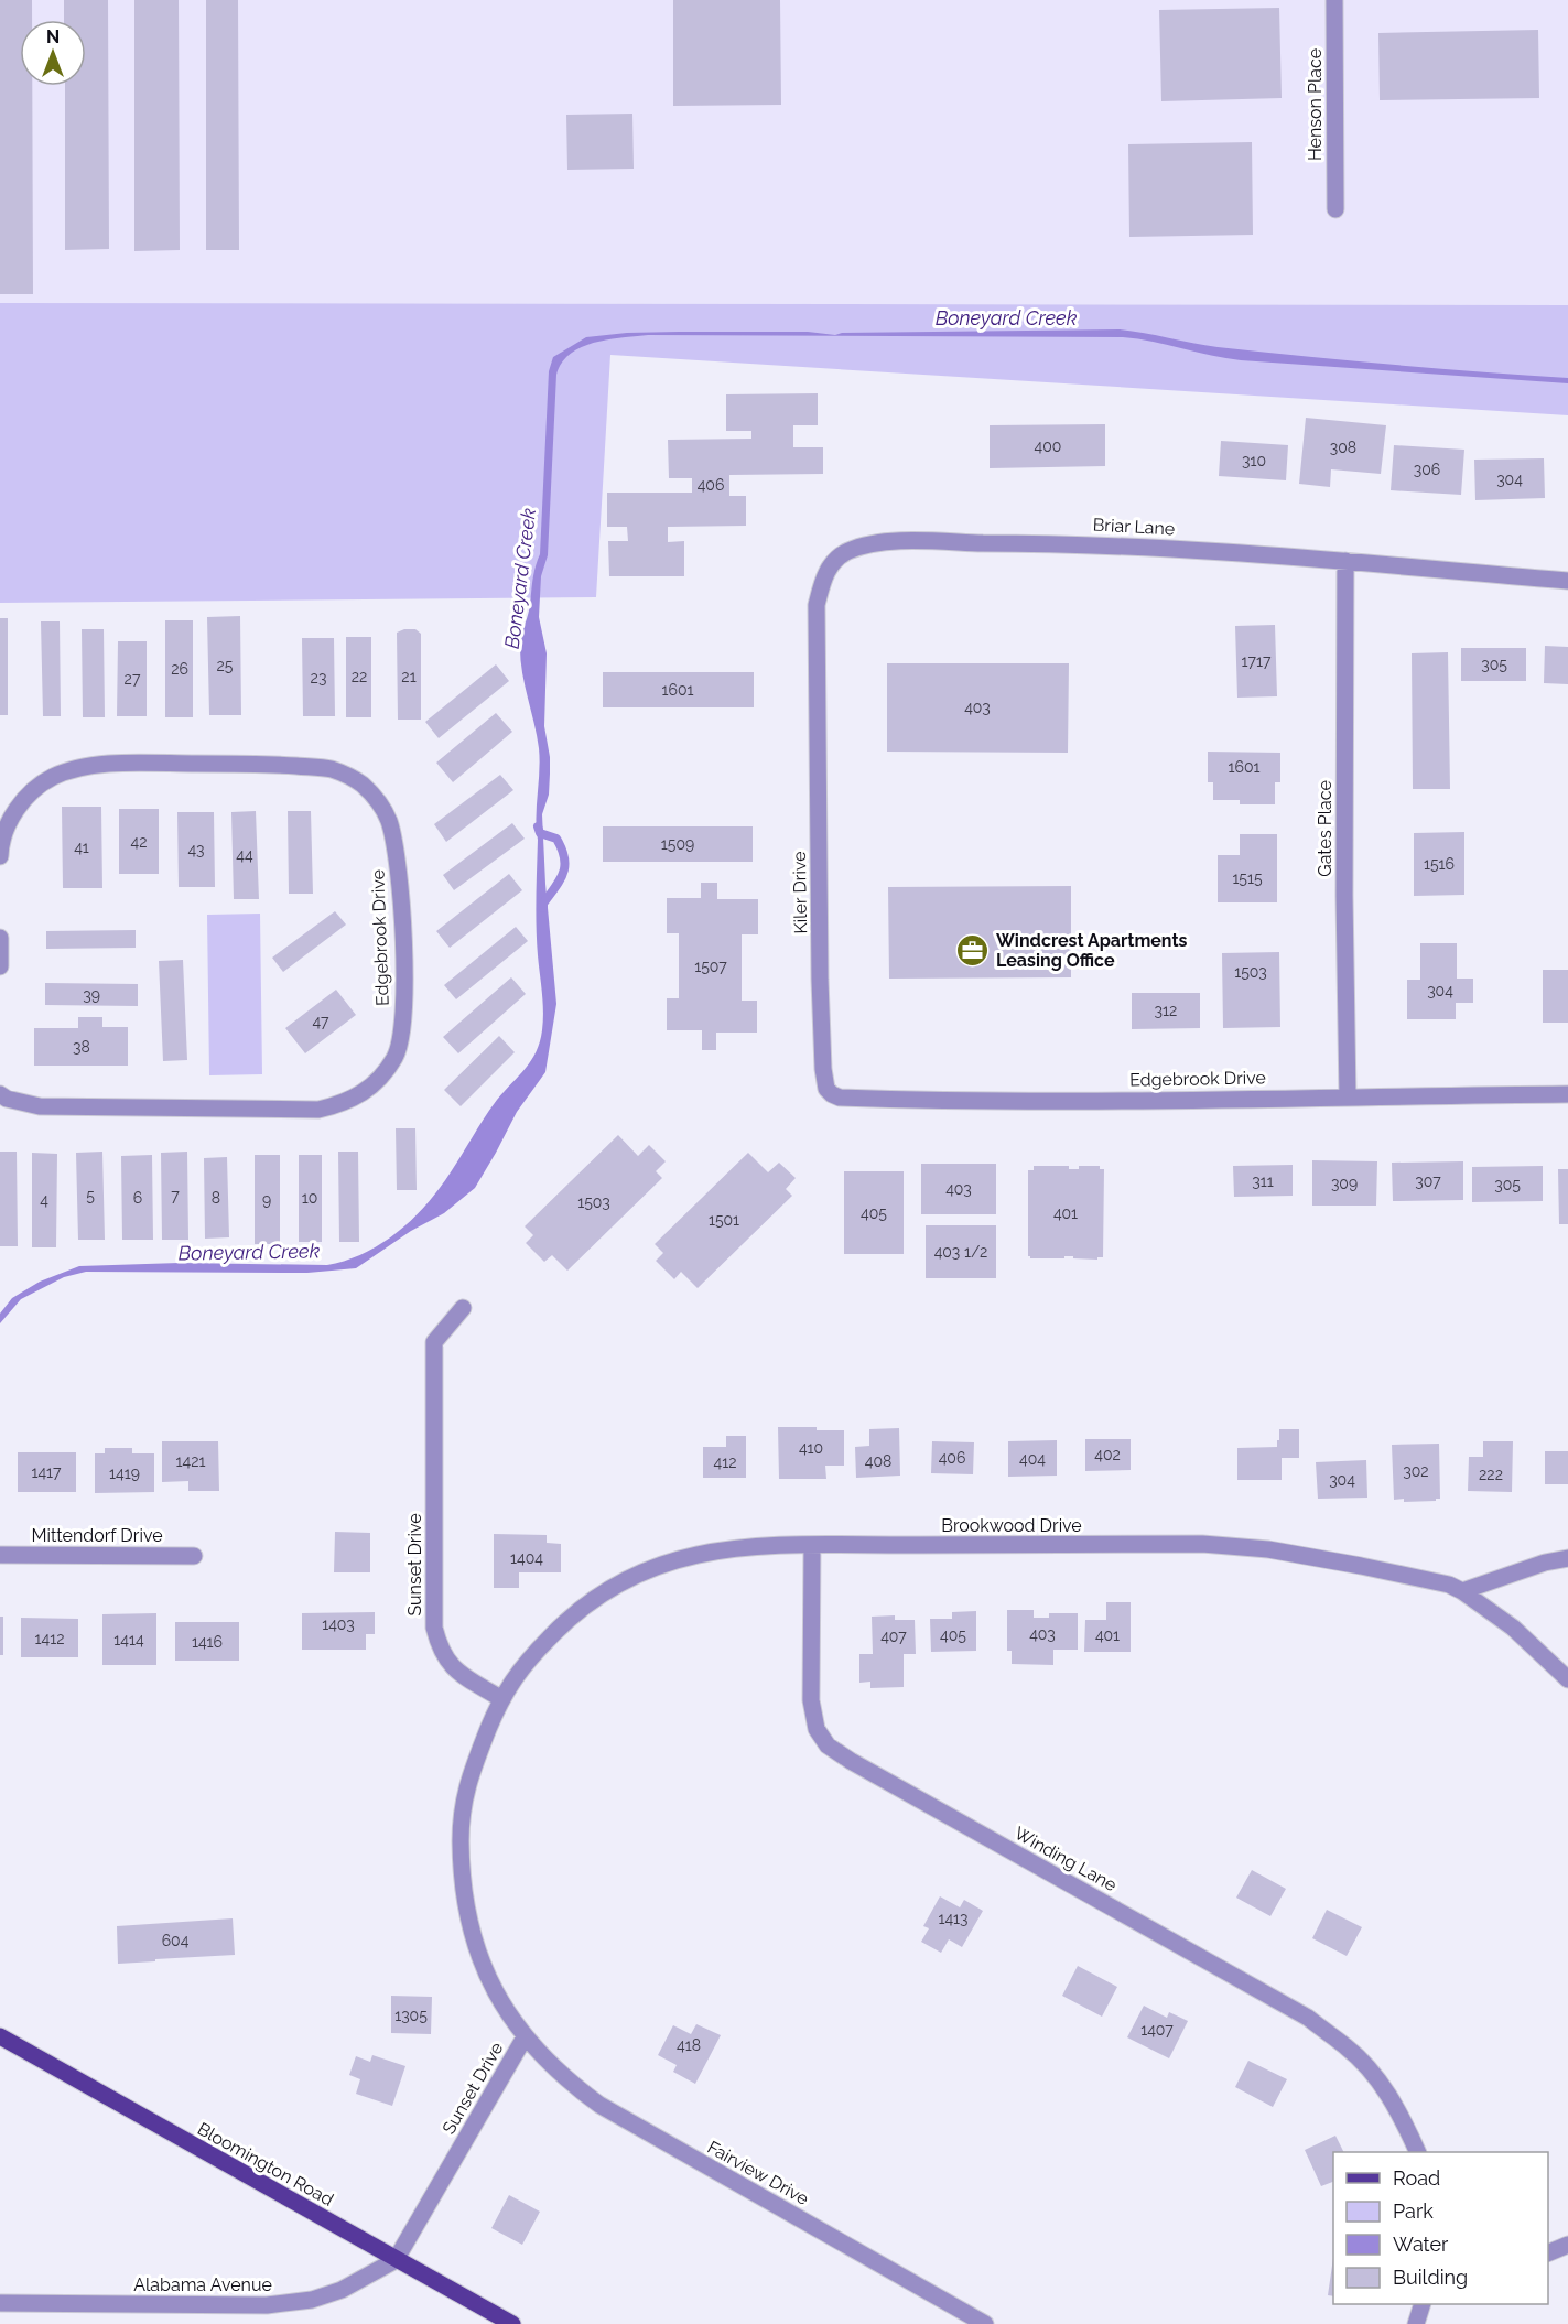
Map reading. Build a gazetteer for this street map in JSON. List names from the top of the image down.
{
  "streets": {
    "main road": ["Bloomington Road"],
    "street": [
      "Henson Place",
      "Briar Lane",
      "Gates Place",
      "Kiler Drive",
      "Edgebrook Drive",
      "Brookwood Drive",
      "Mittendorf Drive",
      "Sunset Drive",
      "Winding Lane",
      "Fairview Drive",
      "Alabama Avenue"
    ]
  },
  "crossings": [
    ["Briar Lane", "Gates Place"],
    ["Briar Lane", "Kiler Drive"],
    ["Gates Place", "Edgebrook Drive"],
    ["Kiler Drive", "Edgebrook Drive"],
    ["Brookwood Drive", "Sunset Drive"],
    ["Brookwood Drive", "Winding Lane"],
    ["Sunset Drive", "Bloomington Road"],
    ["Sunset Drive", "Fairview Drive"],
    ["Sunset Drive", "Alabama Avenue"],
    ["Bloomington Road", "Alabama Avenue"]
  ],
  "water": ["Boneyard Creek"],
  "places": {
    "office": ["Windcrest Apartments Leasing Office"]
  },
  "house_numbers": [
    "400",
    "308",
    "310",
    "306",
    "304",
    "406",
    "1717",
    "305",
    "25",
    "26",
    "22",
    "21",
    "23",
    "27",
    "1601",
    "403",
    "1601",
    "42",
    "1509",
    "41",
    "43",
    "44",
    "1516",
    "1515",
    "1507",
    "1503",
    "304",
    "39",
    "312",
    "47",
    "38",
    "311",
    "307",
    "309",
    "305",
    "403",
    "5",
    "7",
    "6",
    "8",
    "10",
    "4",
    "9",
    "1503",
    "405",
    "401",
    "1501",
    "403 1/2",
    "410",
    "402",
    "406",
    "404",
    "1421",
    "408",
    "412",
    "302",
    "1417",
    "1419",
    "222",
    "304",
    "1404",
    "1403",
    "403",
    "405",
    "401",
    "407",
    "1412",
    "1414",
    "1416",
    "1413",
    "604",
    "1305",
    "1407",
    "418"
  ],
  "legend": [
    "Road",
    "Park",
    "Water",
    "Building"
  ],
  "north": "top"
}
